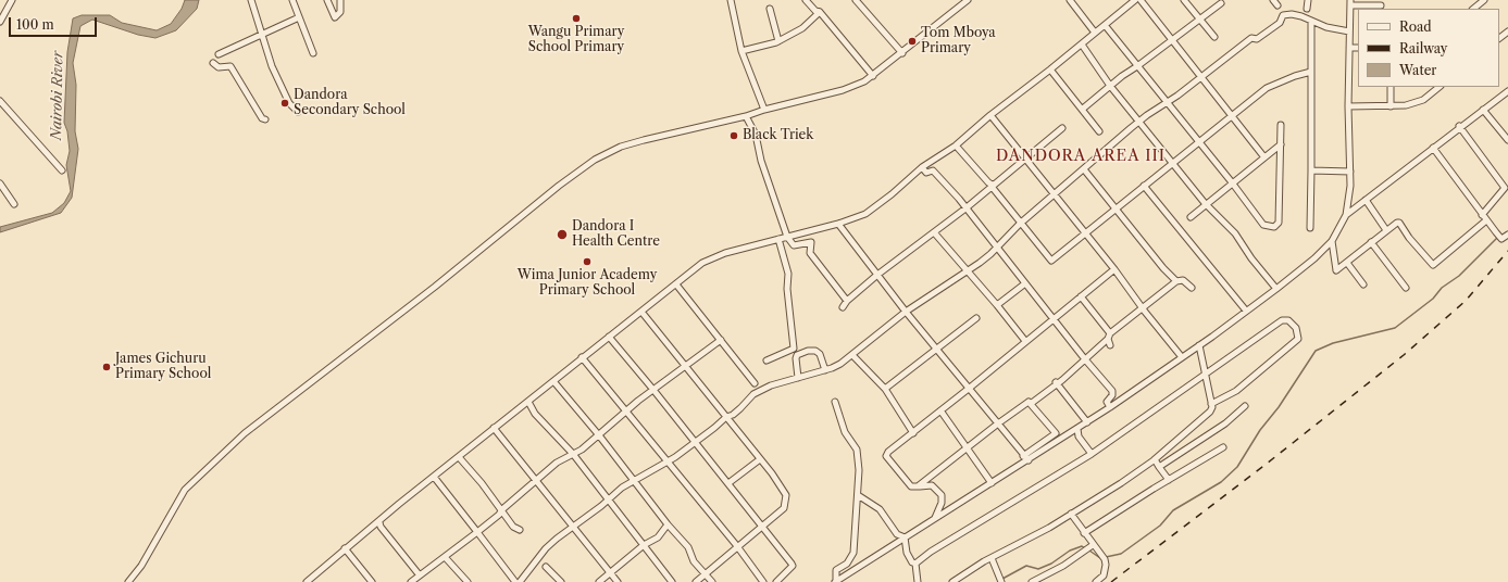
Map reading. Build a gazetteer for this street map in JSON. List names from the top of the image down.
{
  "districts": ["DANDORA AREA III"],
  "water": ["Nairobi River"],
  "places": [
    "Wangu Primary School Primary",
    "Tom Mboya Primary",
    "Dandora Secondary School",
    "Black Triek",
    "Dandora I Health Centre",
    "Wima Junior Academy Primary School",
    "James Gichuru Primary School"
  ],
  "legend": ["Road", "Railway", "Water"],
  "scale_bar": "100 m"
}
